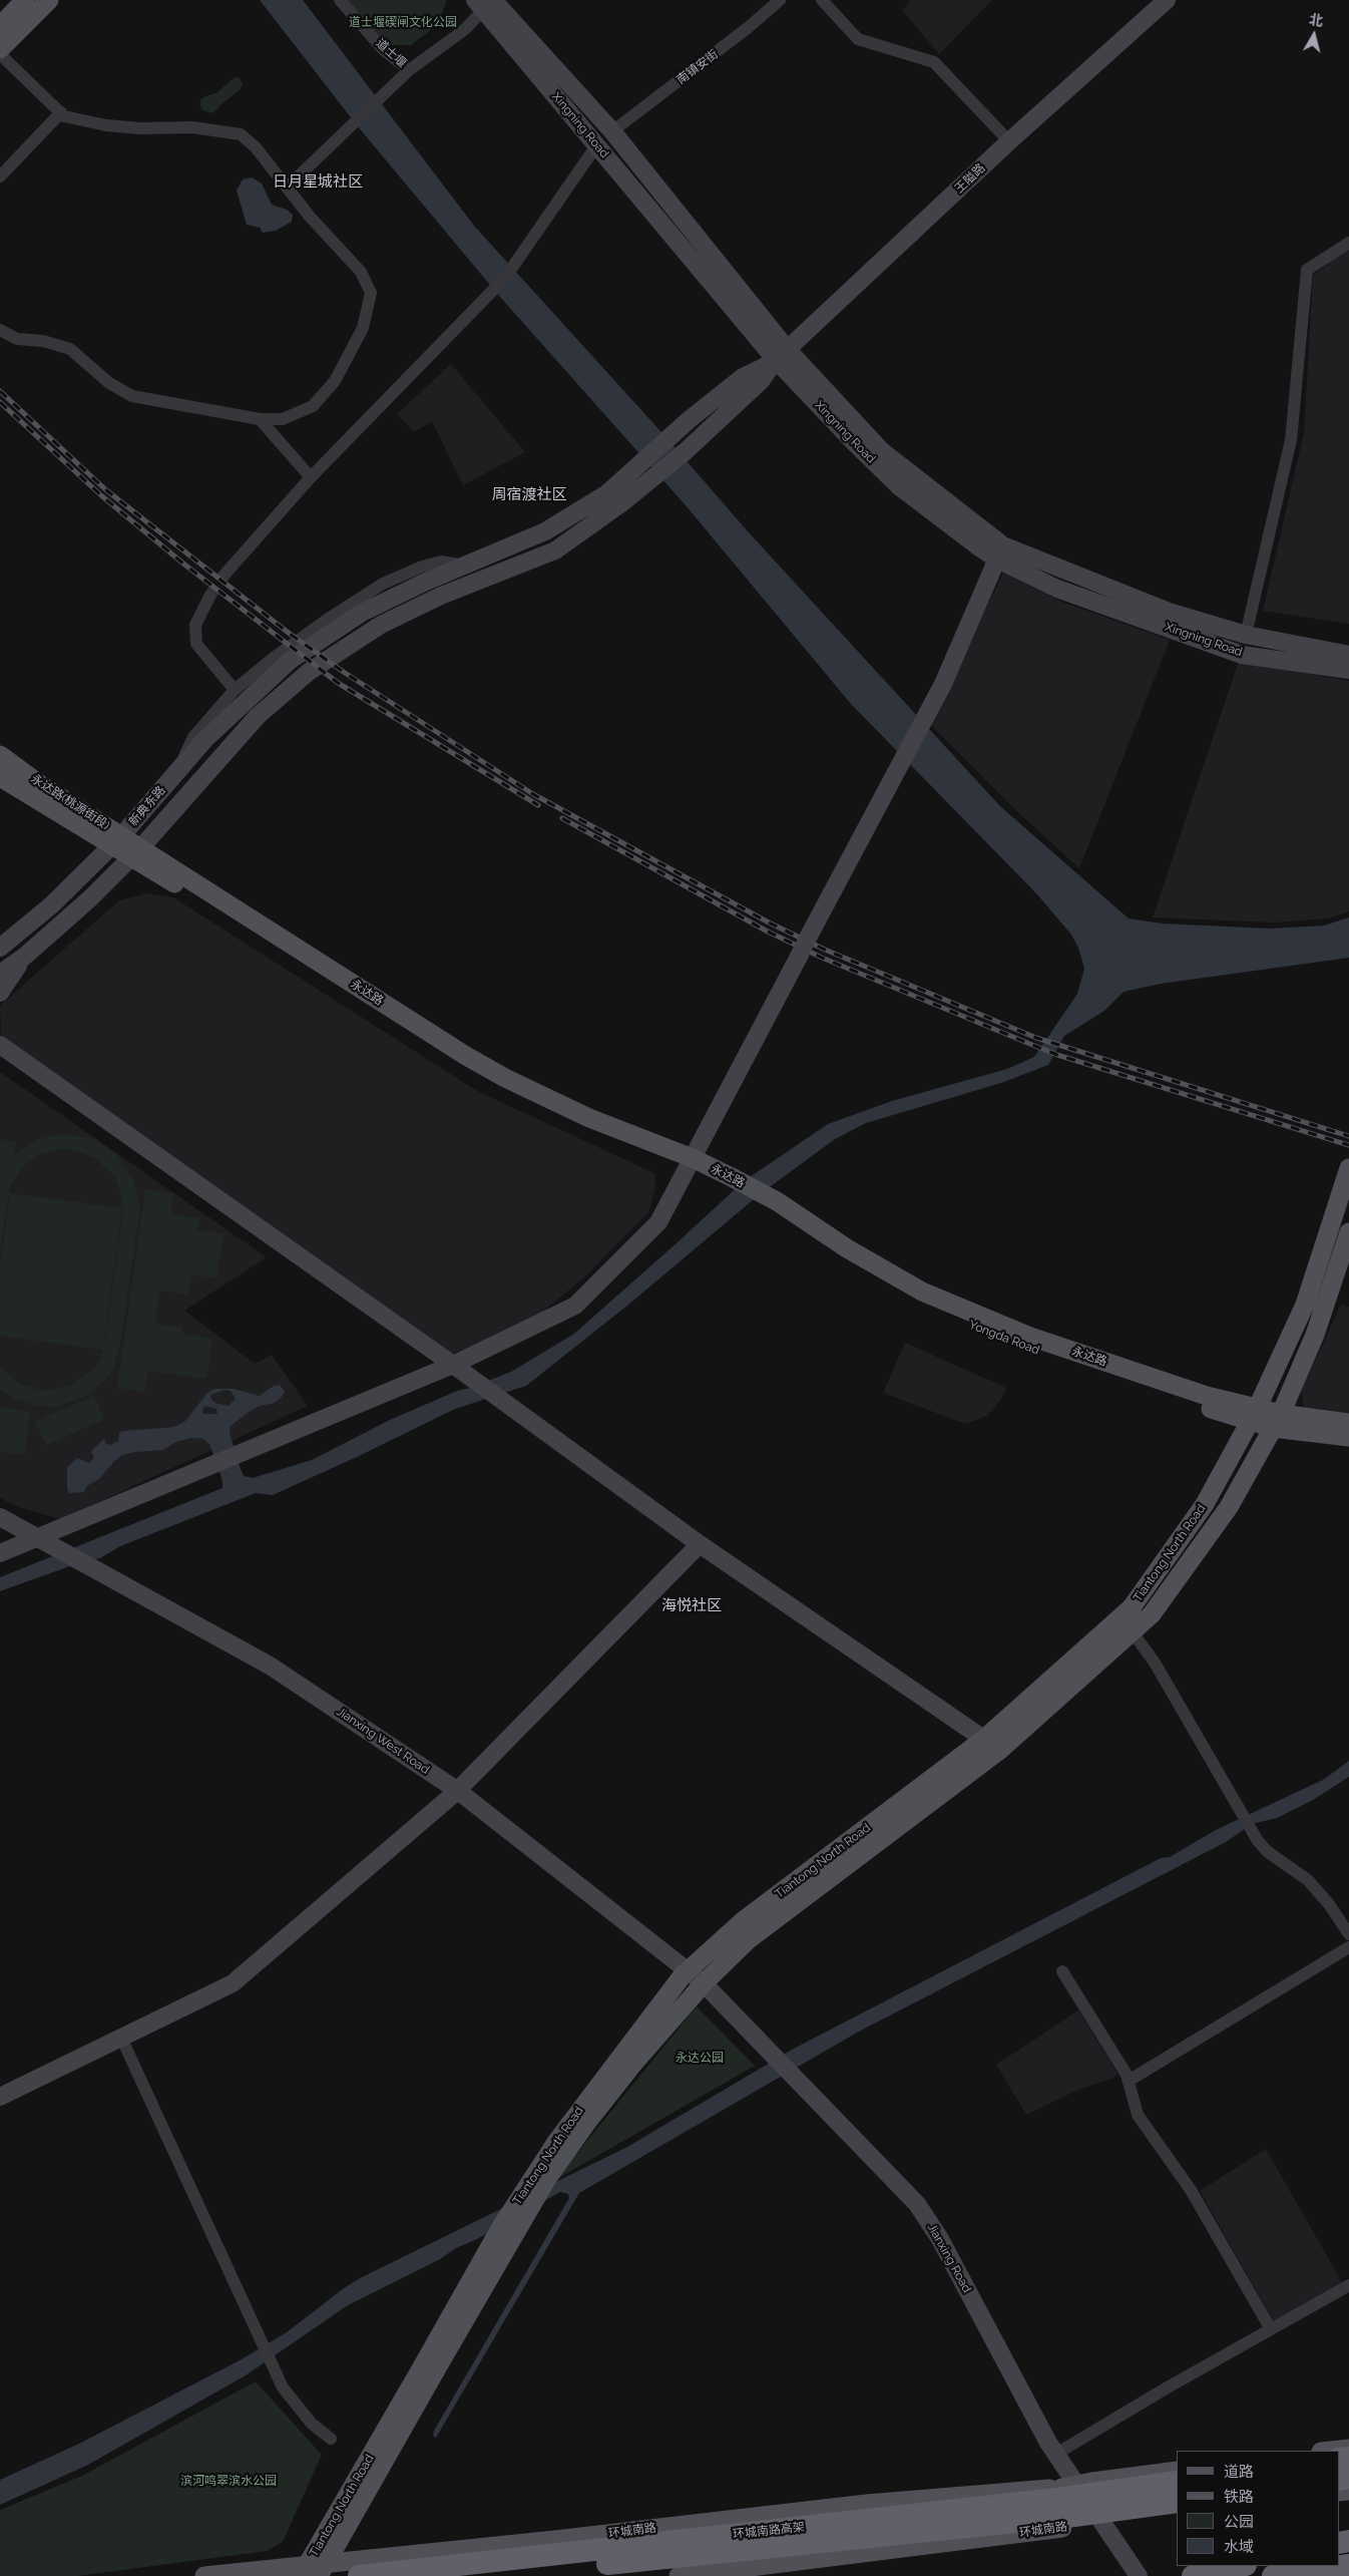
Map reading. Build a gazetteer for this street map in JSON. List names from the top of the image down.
{
  "streets": {
    "highway": ["环城南路高架"],
    "main road": [
      "永达路(桃源街段)",
      "永达路",
      "Tiantong North Road",
      "环城南路"
    ],
    "street": [
      "道士堰",
      "南镇安街",
      "Xingning Road",
      "王隘路",
      "新典东路",
      "Jianxing West Road",
      "Jianxing Road"
    ]
  },
  "crossings": [
    ["道士堰", "Xingning Road"],
    ["南镇安街", "Xingning Road"],
    ["Xingning Road", "王隘路"],
    ["Xingning Road", "新典东路"],
    ["王隘路", "新典东路"],
    ["永达路(桃源街段)", "新典东路"],
    ["永达路(桃源街段)", "永达路"],
    ["永达路", "Tiantong North Road"],
    ["Tiantong North Road", "Jianxing West Road"],
    ["Tiantong North Road", "Jianxing Road"],
    ["Jianxing West Road", "Jianxing Road"]
  ],
  "districts": ["日月星城社区", "周宿渡社区", "海悦社区"],
  "parks": ["道士堰碶闸文化公园", "永达公园", "滨河鸣翠滨水公园"],
  "legend": [
    "道路",
    "铁路",
    "公园",
    "水域"
  ],
  "north": "top"
}
